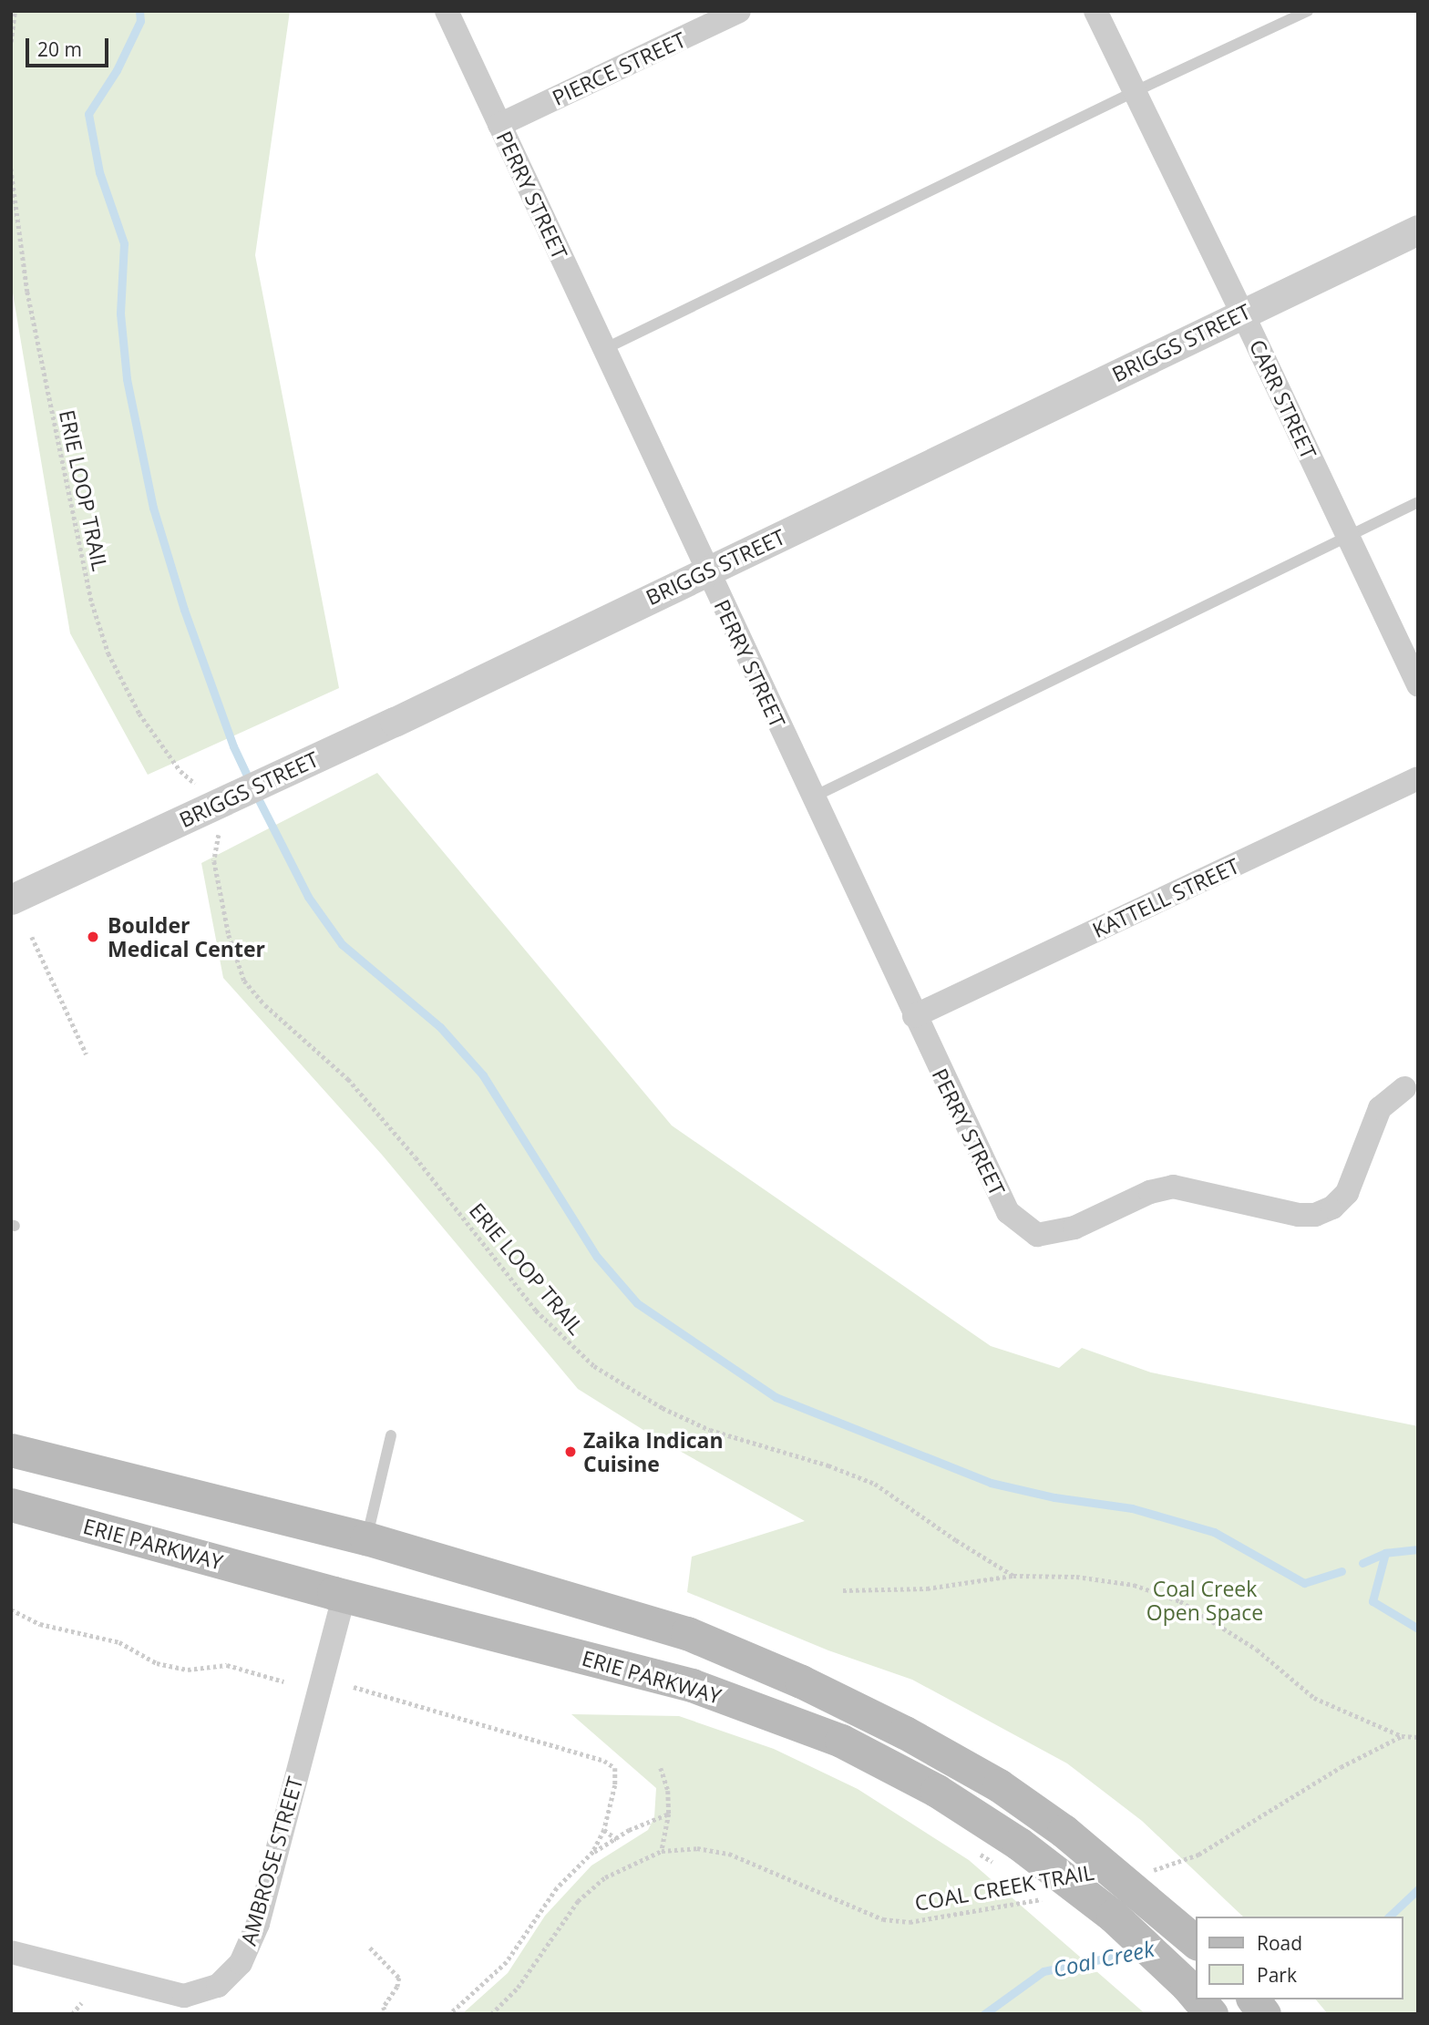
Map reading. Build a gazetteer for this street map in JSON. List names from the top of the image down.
{
  "streets": {
    "main road": ["ERIE PARKWAY"],
    "street": [
      "PIERCE STREET",
      "PERRY STREET",
      "BRIGGS STREET",
      "CARR STREET",
      "KATTELL STREET",
      "AMBROSE STREET"
    ],
    "path": ["ERIE LOOP TRAIL", "COAL CREEK TRAIL"]
  },
  "crossings": [
    ["PIERCE STREET", "PERRY STREET"],
    ["PERRY STREET", "BRIGGS STREET"],
    ["PERRY STREET", "KATTELL STREET"],
    ["BRIGGS STREET", "CARR STREET"],
    ["BRIGGS STREET", "ERIE LOOP TRAIL"],
    ["ERIE PARKWAY", "AMBROSE STREET"]
  ],
  "water": ["Coal Creek"],
  "parks": ["Coal Creek Open Space"],
  "places": ["Boulder Medical Center", "Zaika Indican Cuisine"],
  "legend": ["Road", "Park"],
  "scale_bar": "20 m"
}
